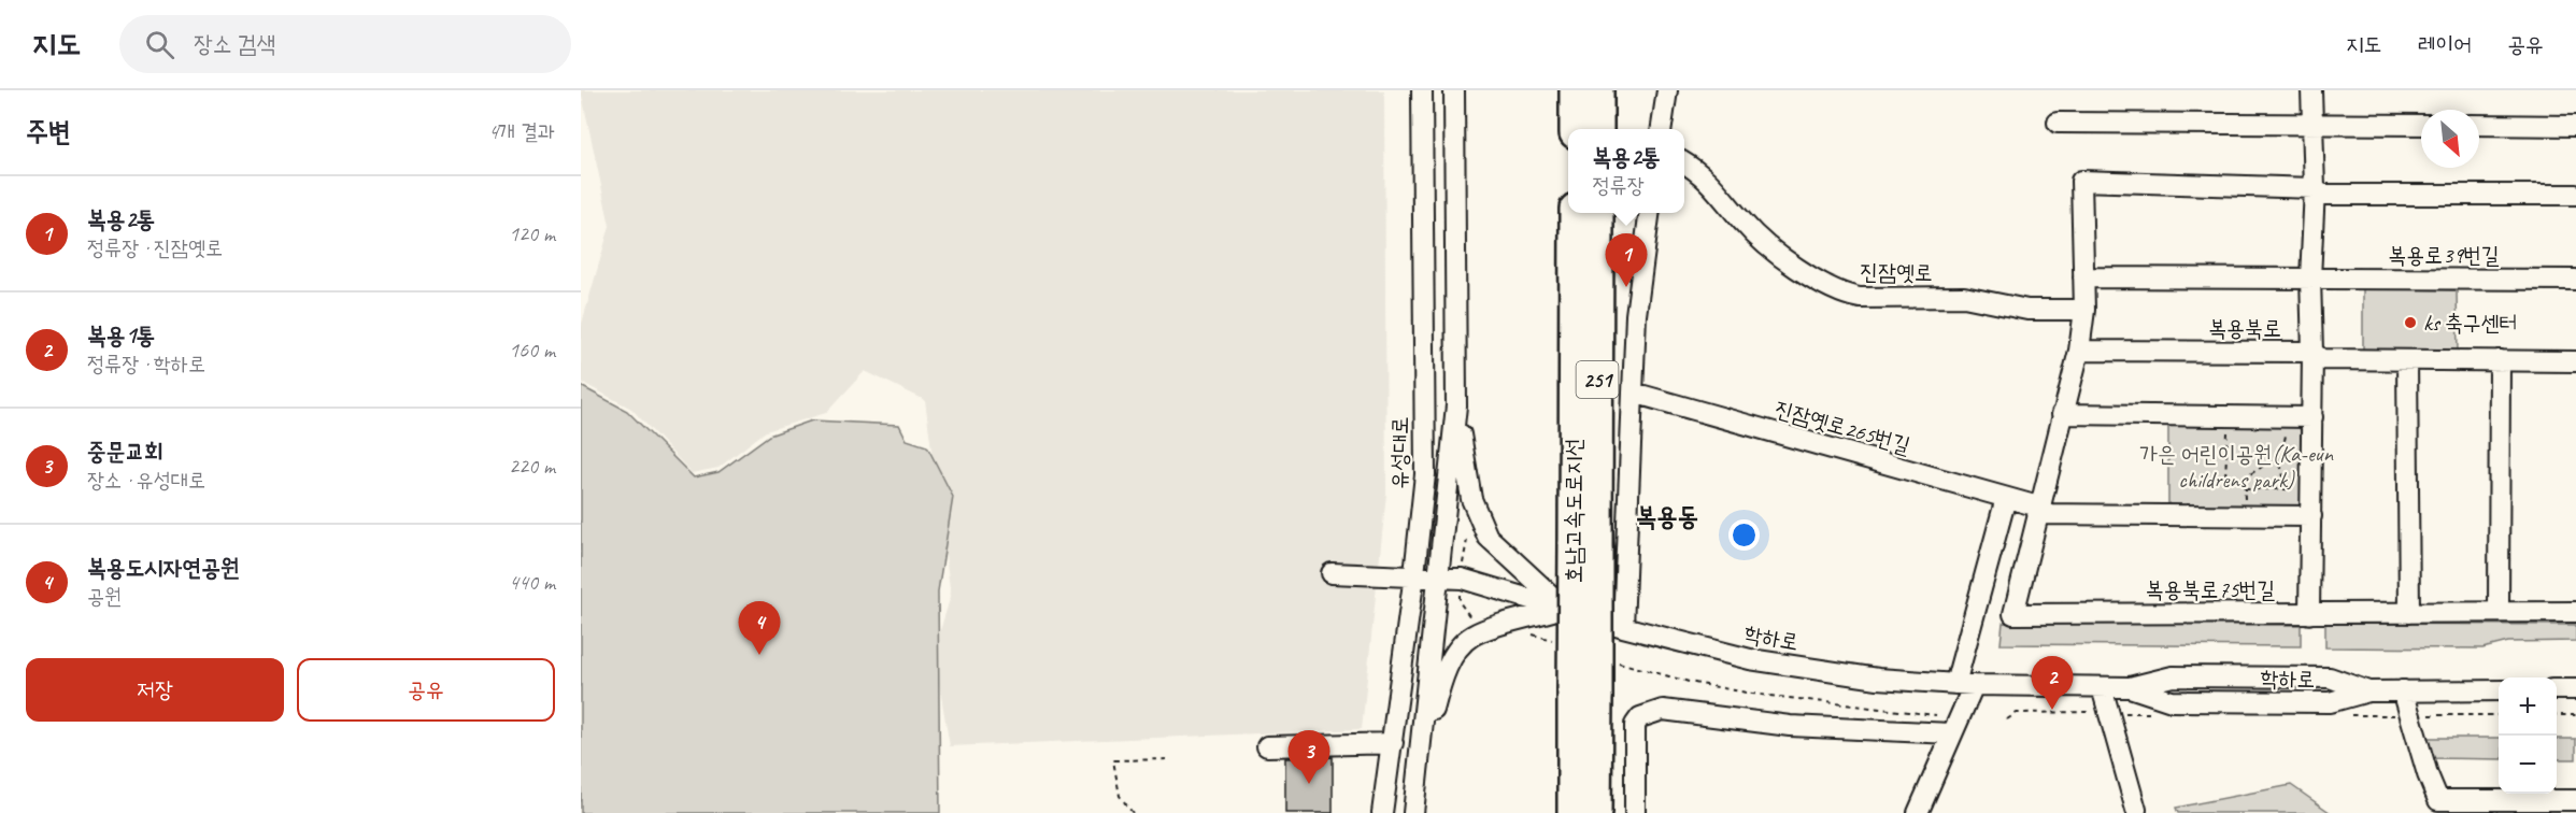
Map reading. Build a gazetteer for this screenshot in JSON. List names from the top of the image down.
{
  "streets": {
    "highway": ["251", "호남고속도로지선"],
    "street": [
      "복용로39번길",
      "진잠옛로",
      "복용북로",
      "진잠옛로265번길",
      "유성대로",
      "복용북로75번길",
      "학하로"
    ]
  },
  "crossings": [
    ["진잠옛로265번길", "복용북로75번길"],
    ["유성대로", "학하로"]
  ],
  "districts": ["복용동"],
  "parks": ["가은 어린이공원(Ka-eun childrens park)"],
  "places": ["ks 축구센터"],
  "north": "bottom right",
  "page": {
    "header": "지도",
    "search": "장소 검색",
    "nav": ["지도", "레이어", "공유"],
    "heading": ["주변", "4개 결과"],
    "popup": ["복용2통", "정류장"],
    "list": [
      {
        "mark": "1",
        "name": "복용2통",
        "note": "정류장 · 진잠옛로",
        "value": "120 m"
      },
      {
        "mark": "2",
        "name": "복용1통",
        "note": "정류장 · 학하로",
        "value": "160 m"
      },
      {
        "mark": "3",
        "name": "중문교회",
        "note": "장소 · 유성대로",
        "value": "220 m"
      },
      {
        "mark": "4",
        "name": "복용도시자연공원",
        "note": "공원",
        "value": "440 m"
      }
    ],
    "pins": [
      "1",
      "4",
      "2",
      "3"
    ],
    "buttons": ["저장", "공유"],
    "map_buttons": ["+", "−"]
  }
}
